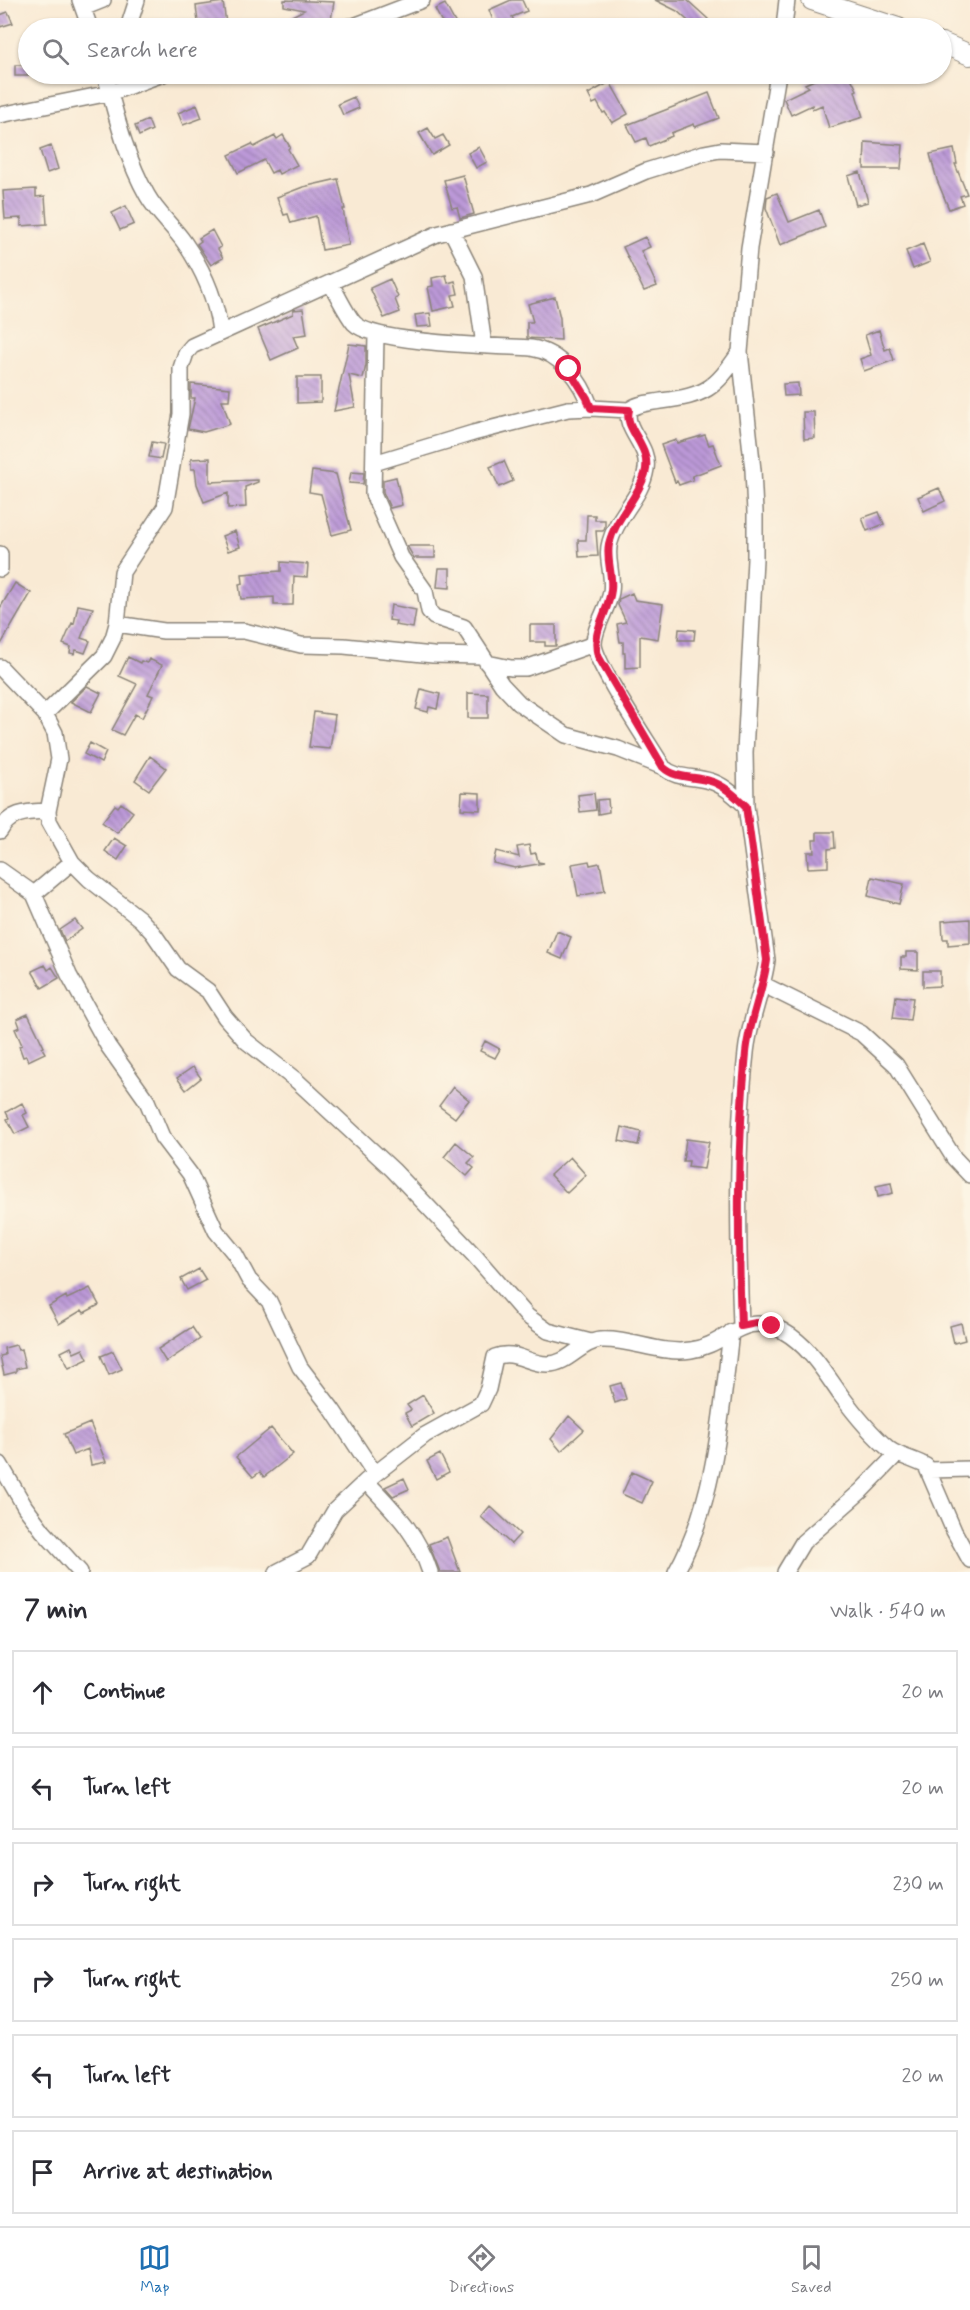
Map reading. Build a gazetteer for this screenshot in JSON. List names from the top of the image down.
{
  "page": {
    "search": "Search here",
    "heading": ["7 min", "Walk · 540 m"],
    "list": [
      ["Continue", "20 m"],
      ["Turn left", "20 m"],
      ["Turn right", "230 m"],
      ["Turn right", "250 m"],
      ["Turn left", "20 m"],
      "Arrive at destination"
    ],
    "nav": ["Map", "Directions", "Saved"]
  }
}
